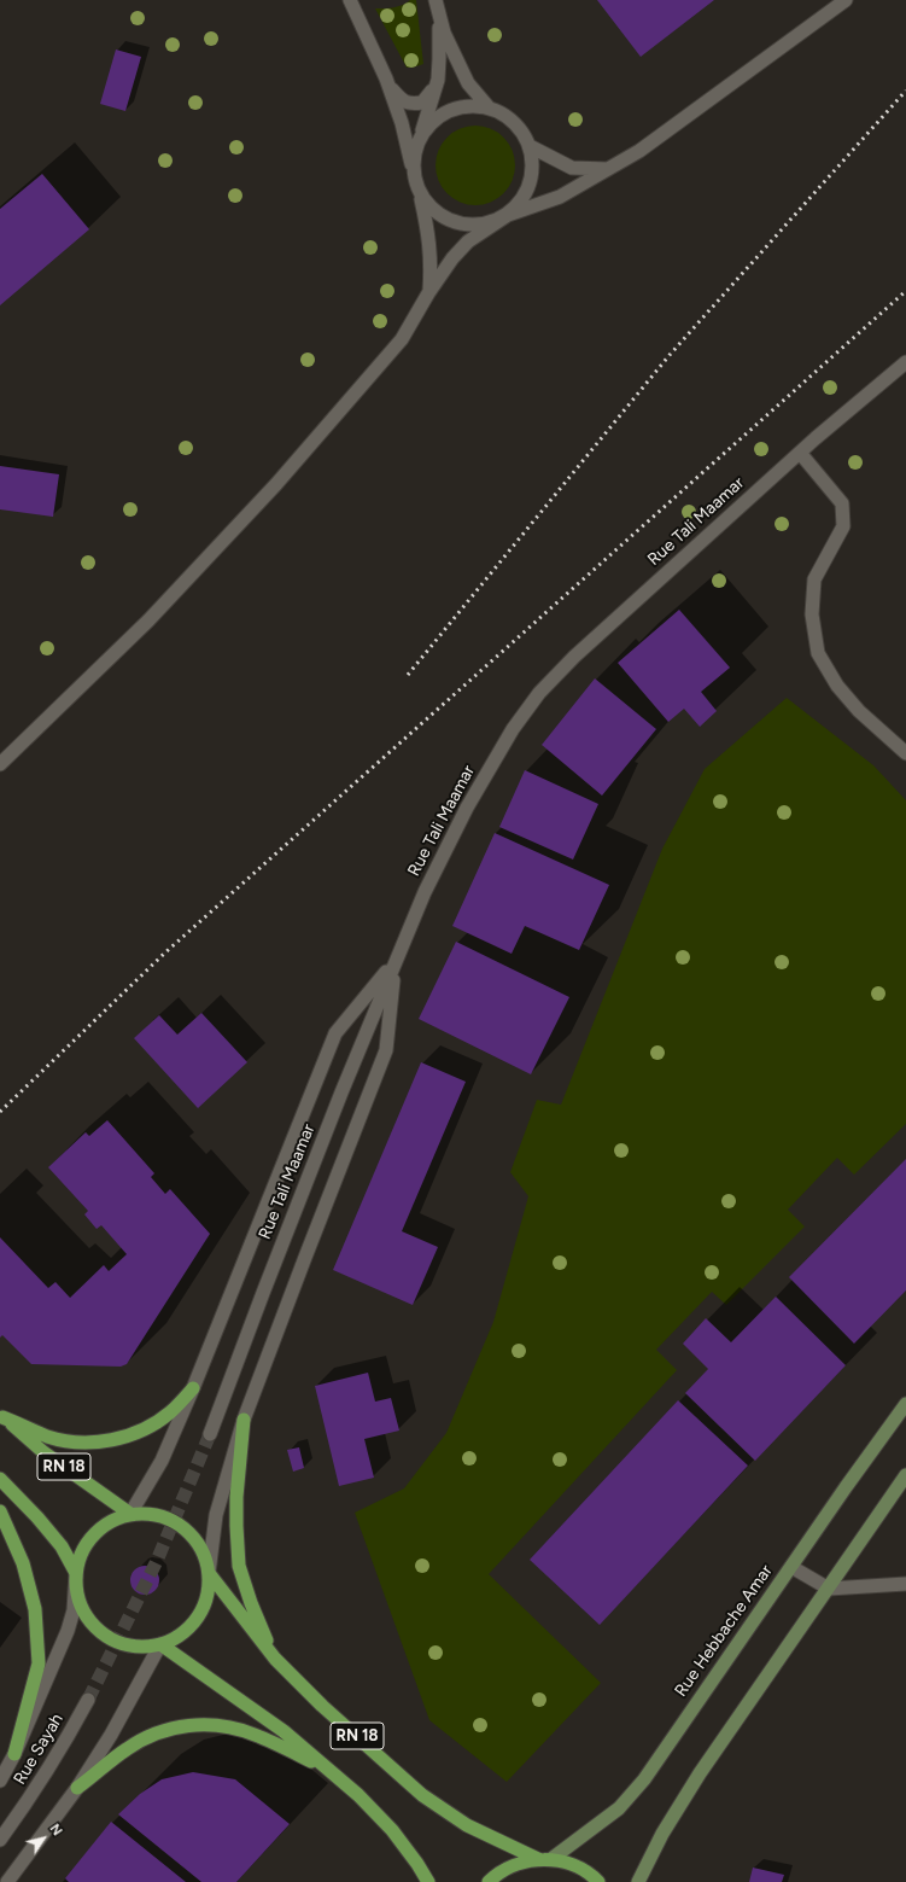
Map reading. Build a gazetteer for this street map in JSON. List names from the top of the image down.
{
  "streets": {
    "main road": ["RN 18", "Rue Hebbache Amar"],
    "street": ["Rue Tali Maamar", "Rue Sayah"]
  },
  "crossings": [
    ["RN 18", "Rue Hebbache Amar"]
  ],
  "north": "top right"
}
